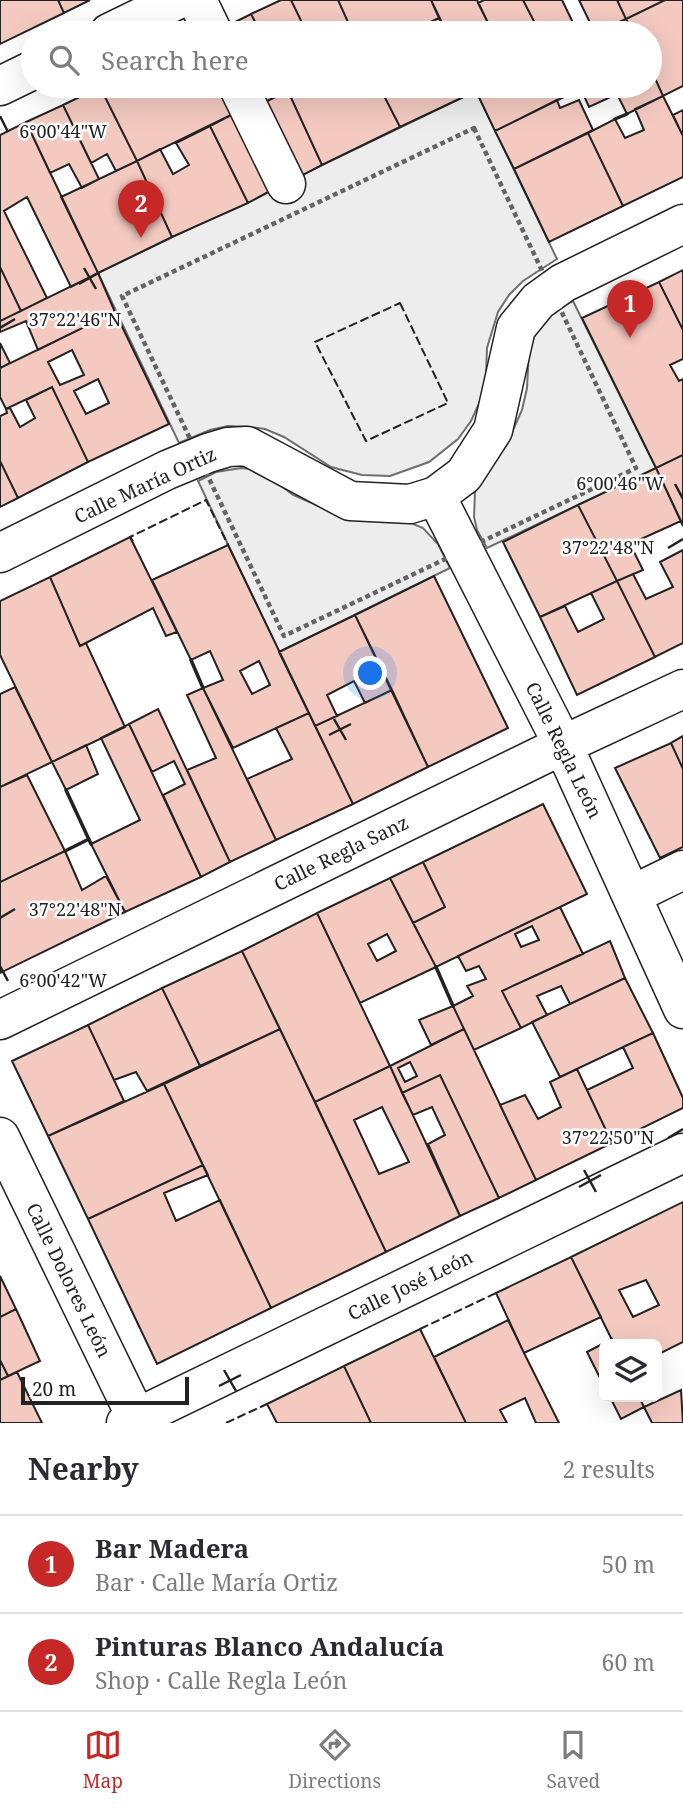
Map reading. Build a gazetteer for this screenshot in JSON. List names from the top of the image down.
{
  "streets": {
    "street": [
      "Calle María Ortiz",
      "Calle Regla León",
      "Calle Regla Sanz",
      "Calle Dolores León",
      "Calle José León"
    ]
  },
  "crossings": [
    ["Calle María Ortiz", "Calle Regla León"],
    ["Calle Regla León", "Calle Regla Sanz"],
    ["Calle Dolores León", "Calle José León"]
  ],
  "scale_bar": "20 m",
  "page": {
    "search": "Search here",
    "pins": ["2", "1"],
    "scale": "20 m",
    "heading": ["Nearby", "2 results"],
    "list": [
      {
        "mark": "1",
        "name": "Bar Madera",
        "note": "Bar · Calle María Ortiz",
        "value": "50 m"
      },
      {
        "mark": "2",
        "name": "Pinturas Blanco Andalucía",
        "note": "Shop · Calle Regla León",
        "value": "60 m"
      }
    ],
    "nav": ["Map", "Directions", "Saved"]
  },
  "coordinates": [
    "6°00'44\"W",
    "37°22'46\"N",
    "6°00'46\"W",
    "37°22'48\"N",
    "6°00'42\"W",
    "37°22'50\"N"
  ]
}
